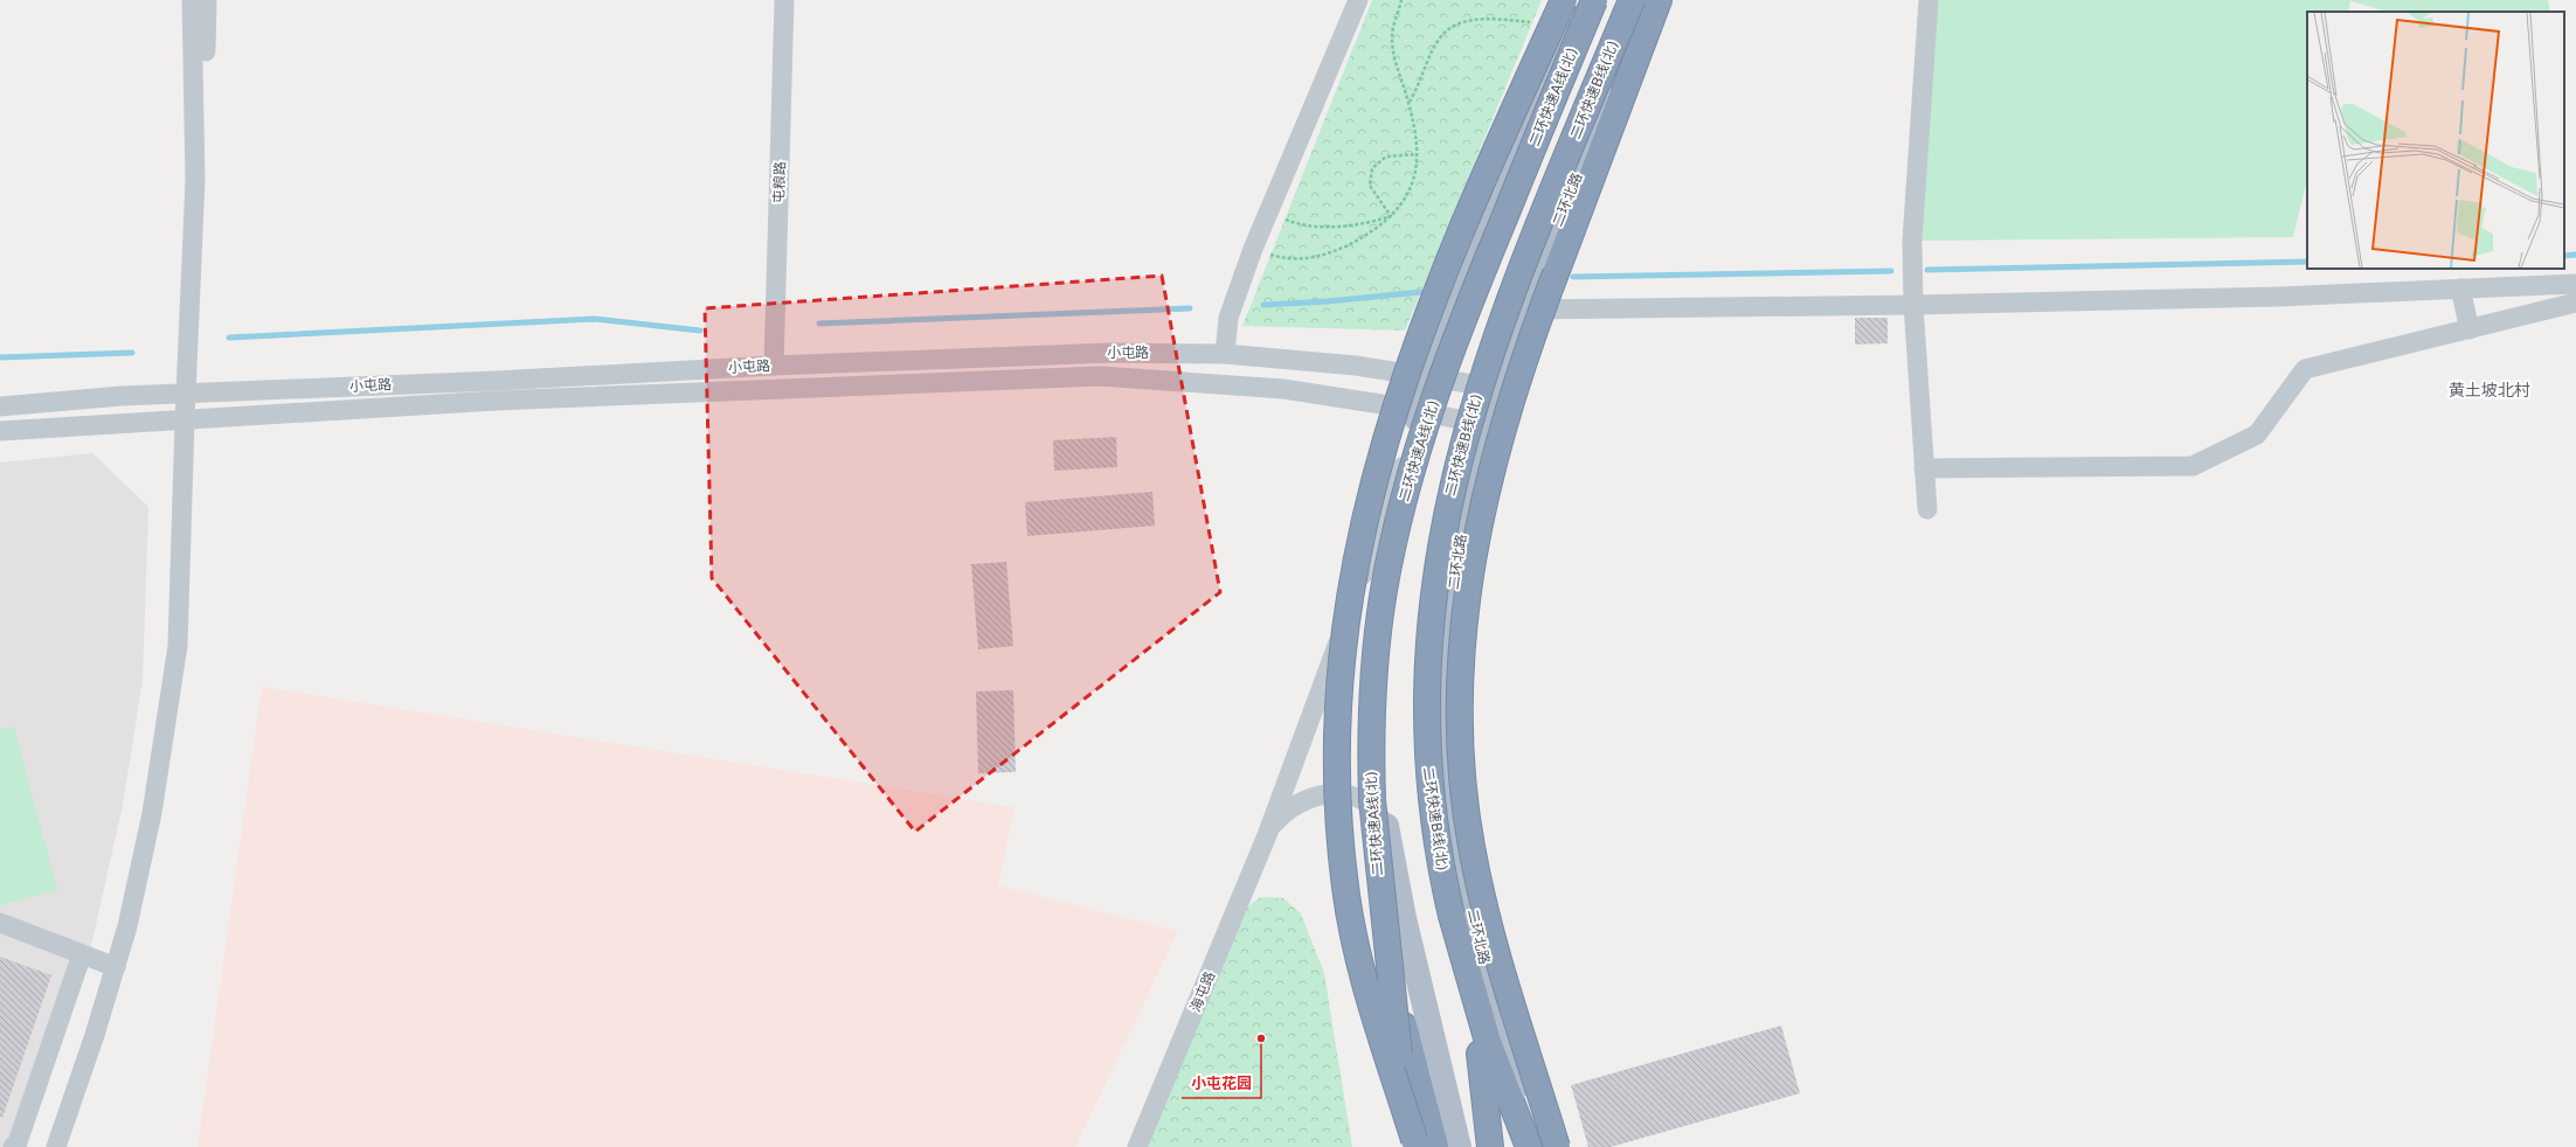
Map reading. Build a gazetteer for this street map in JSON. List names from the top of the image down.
{
  "streets": {
    "highway": ["二环快速B线(北)", "二环快速A线(北)"],
    "main road": ["二环北路"],
    "street": ["屯粮路", "小屯路", "海屯路"]
  },
  "crossings": [
    ["屯粮路", "小屯路"],
    ["二环北路", "小屯路"]
  ],
  "districts": ["黄土坡北村"],
  "places": ["小屯花园"]
}
